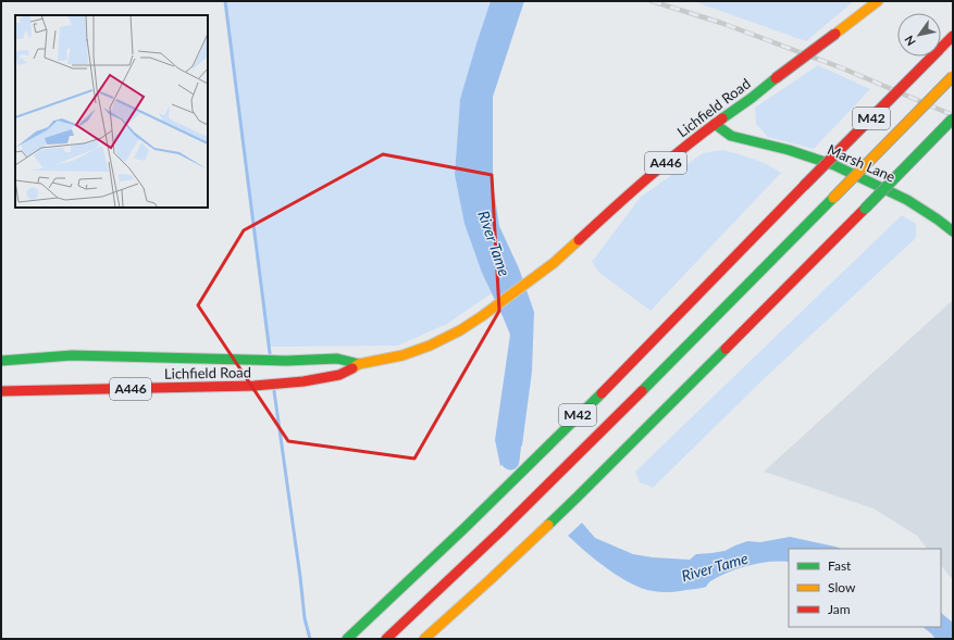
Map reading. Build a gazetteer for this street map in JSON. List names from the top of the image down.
{
  "streets": {
    "main road": [
      "Lichfield Road",
      "M42",
      "A446",
      "Marsh Lane"
    ]
  },
  "crossings": [
    ["Lichfield Road", "Marsh Lane"]
  ],
  "water": ["River Tame"],
  "legend": ["Fast", "Slow", "Jam"],
  "north": "bottom left"
}
